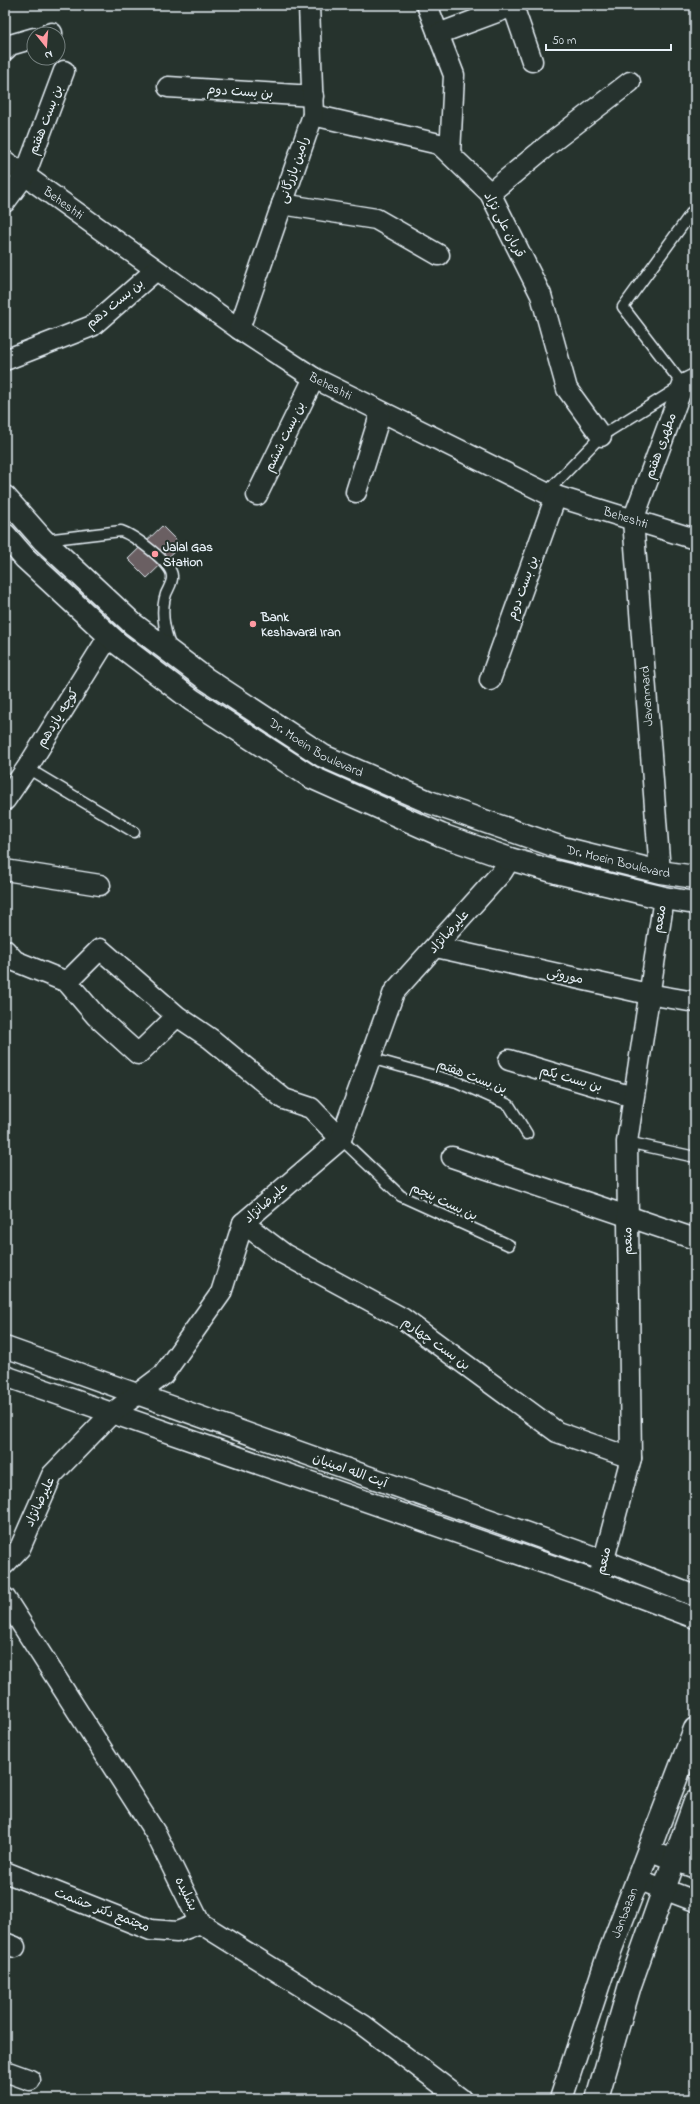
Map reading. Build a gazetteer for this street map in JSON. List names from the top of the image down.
{
  "streets": {
    "main road": ["Dr. Moein Boulevard", "Janbazan"],
    "street": [
      "بن بست دوم",
      "بن بست هفتم‌",
      "رامین بازرگانی",
      "Beheshti",
      "قربان علی نژاد",
      "بن بست دهم",
      "بن بست ششم",
      "مطهری هفتم",
      "Javanmard",
      "کوچه یازدهم",
      "منعم",
      "علیرضانژاد",
      "موروثی",
      "بن بست یکم",
      "بن بست چهارم",
      "آیت الله امینیان",
      "بشلیده",
      "مجتمع دکتر حشمت"
    ],
    "lane": ["بن بست هفتم", "بن بست پنجم"]
  },
  "crossings": [
    ["بن بست دوم", "رامین بازرگانی"],
    ["بن بست دوم", "Beheshti"],
    ["بن بست هفتم‌", "Beheshti"],
    ["رامین بازرگانی", "Beheshti"],
    ["رامین بازرگانی", "قربان علی نژاد"],
    ["Beheshti", "بن بست دهم"],
    ["Beheshti", "بن بست ششم"],
    ["Beheshti", "مطهری هفتم"],
    ["Beheshti", "Javanmard"],
    ["مطهری هفتم", "Javanmard"],
    ["Javanmard", "Dr. Moein Boulevard"],
    ["کوچه یازدهم", "Dr. Moein Boulevard"],
    ["Dr. Moein Boulevard", "منعم"],
    ["Dr. Moein Boulevard", "علیرضانژاد"],
    ["منعم", "موروثی"],
    ["منعم", "بن بست یکم"],
    ["منعم", "بن بست چهارم"],
    ["منعم", "آیت الله امینیان"],
    ["علیرضانژاد", "موروثی"],
    ["علیرضانژاد", "بن بست هفتم"],
    ["علیرضانژاد", "بن بست پنجم"],
    ["علیرضانژاد", "بن بست چهارم"],
    ["علیرضانژاد", "آیت الله امینیان"],
    ["بشلیده", "مجتمع دکتر حشمت"]
  ],
  "places": ["Jalal Gas Station", "Bank Keshavarzi Iran"],
  "scale_bar": "50 m",
  "north": "bottom"
}
